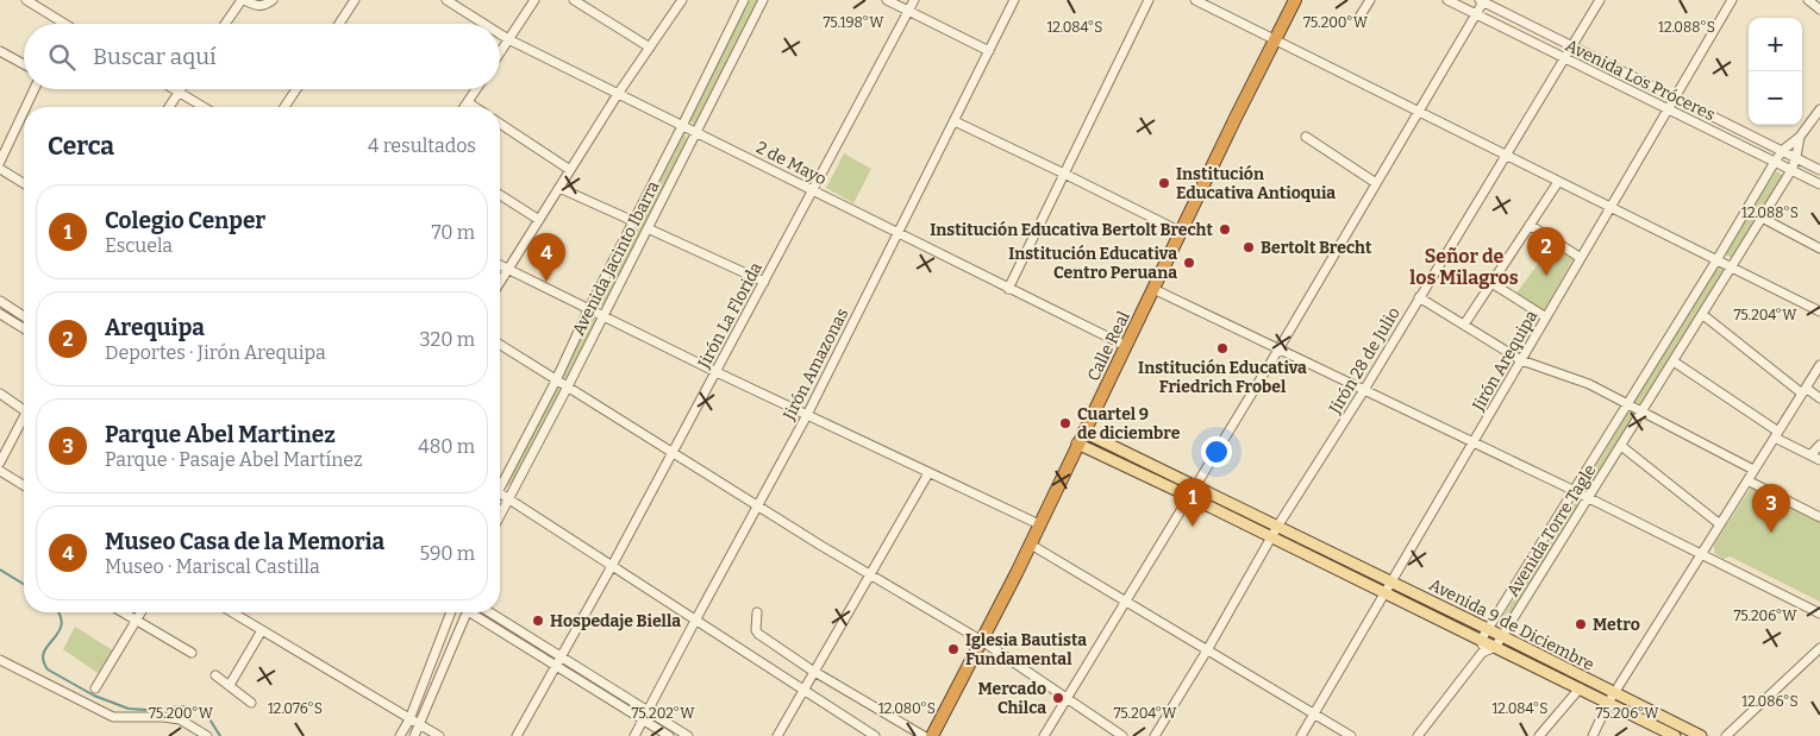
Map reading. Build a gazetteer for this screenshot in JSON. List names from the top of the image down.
{
  "streets": {
    "highway": ["Calle Real"],
    "main road": ["Avenida 9 de Diciembre"],
    "street": [
      "Avenida Los Próceres",
      "2 de Mayo",
      "Avenida Jacinto Ibarra",
      "Jirón La Florida",
      "Jirón 28 de Julio",
      "Jirón Arequipa",
      "Jirón Amazonas",
      "Avenida Torre Tagle"
    ]
  },
  "crossings": [
    ["Avenida Los Próceres", "Jirón 28 de Julio"],
    ["Avenida Los Próceres", "Jirón Arequipa"],
    ["Avenida Los Próceres", "Avenida Torre Tagle"],
    ["2 de Mayo", "Avenida Jacinto Ibarra"],
    ["2 de Mayo", "Jirón La Florida"],
    ["2 de Mayo", "Calle Real"],
    ["2 de Mayo", "Jirón Amazonas"],
    ["Calle Real", "Avenida 9 de Diciembre"],
    ["Jirón 28 de Julio", "Avenida 9 de Diciembre"],
    ["Jirón Arequipa", "Avenida 9 de Diciembre"],
    ["Avenida Torre Tagle", "Avenida 9 de Diciembre"]
  ],
  "districts": ["Señor de los Milagros"],
  "places": [
    "Institución Educativa Antioquia",
    "Institución Educativa Bertolt Brecht",
    "Bertolt Brecht",
    "Institución Educativa Centro Peruana",
    "Institución Educativa Friedrich Frobel",
    "Cuartel 9 de diciembre",
    "Hospedaje Biella",
    "Metro",
    "Iglesia Bautista Fundamental",
    "Mercado Chilca"
  ],
  "page": {
    "map_buttons": ["+", "−"],
    "search": "Buscar aquí",
    "heading": ["Cerca", "4 resultados"],
    "list": [
      {
        "mark": "1",
        "name": "Colegio Cenper",
        "note": "Escuela",
        "value": "70 m"
      },
      {
        "mark": "2",
        "name": "Arequipa",
        "note": "Deportes · Jirón Arequipa",
        "value": "320 m"
      },
      {
        "mark": "3",
        "name": "Parque Abel Martinez",
        "note": "Parque · Pasaje Abel Martínez",
        "value": "480 m"
      },
      {
        "mark": "4",
        "name": "Museo Casa de la Memoria",
        "note": "Museo · Mariscal Castilla",
        "value": "590 m"
      }
    ],
    "pins": [
      "2",
      "4",
      "1",
      "3"
    ]
  },
  "coordinates": [
    "75.198°W",
    "75.200°W",
    "12.088°S",
    "12.084°S",
    "75.204°W",
    "75.206°W",
    "12.086°S",
    "12.076°S",
    "12.080°S",
    "75.202°W"
  ]
}
